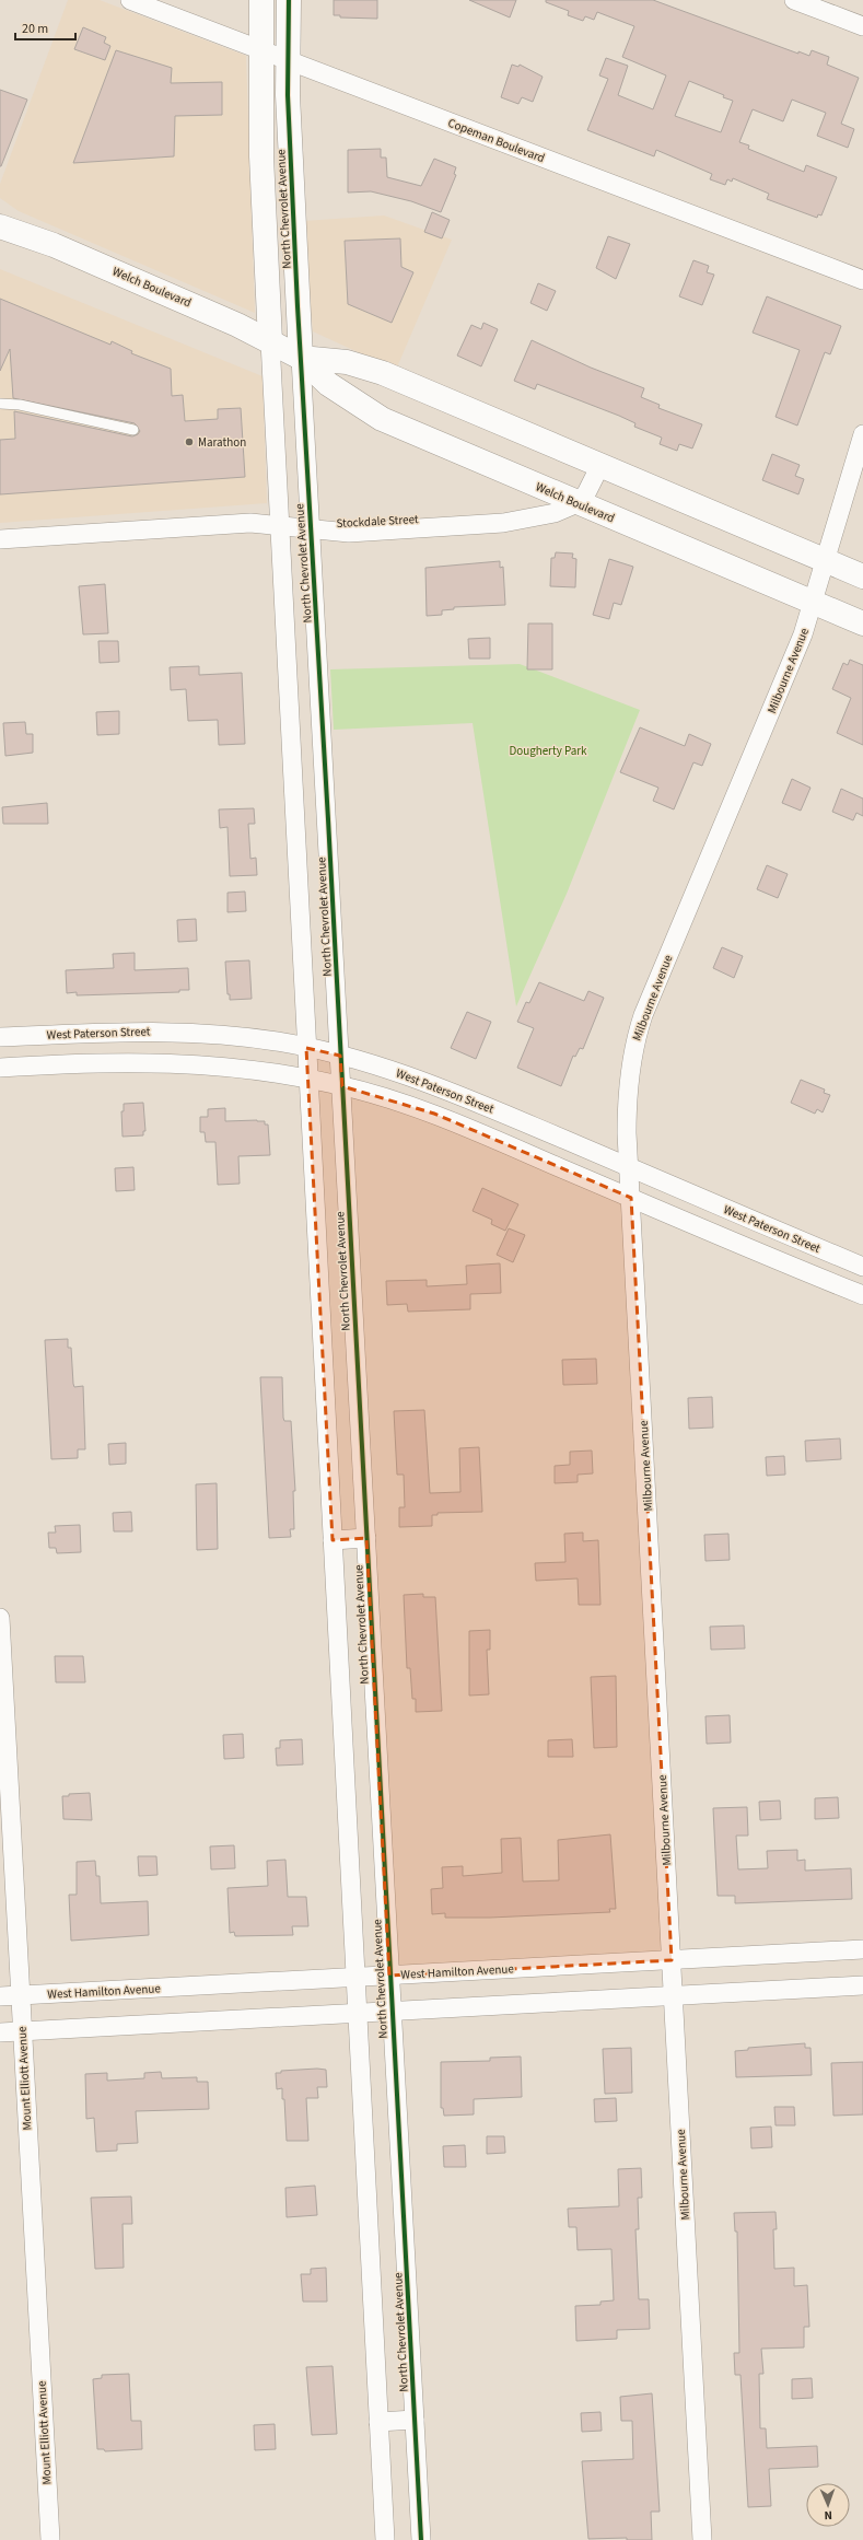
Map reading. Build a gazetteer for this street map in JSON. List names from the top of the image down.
{
  "streets": {
    "main road": ["North Chevrolet Avenue", "Welch Boulevard"],
    "street": [
      "Copeman Boulevard",
      "Stockdale Street",
      "Milbourne Avenue",
      "West Paterson Street",
      "West Hamilton Avenue",
      "Mount Elliott Avenue"
    ]
  },
  "crossings": [
    ["Copeman Boulevard", "North Chevrolet Avenue"],
    ["North Chevrolet Avenue", "Welch Boulevard"],
    ["North Chevrolet Avenue", "Stockdale Street"],
    ["North Chevrolet Avenue", "West Paterson Street"],
    ["North Chevrolet Avenue", "West Hamilton Avenue"],
    ["Welch Boulevard", "Stockdale Street"],
    ["Welch Boulevard", "Milbourne Avenue"],
    ["Milbourne Avenue", "West Paterson Street"],
    ["Milbourne Avenue", "West Hamilton Avenue"],
    ["West Hamilton Avenue", "Mount Elliott Avenue"]
  ],
  "parks": ["Dougherty Park"],
  "places": ["Marathon"],
  "scale_bar": "20 m",
  "north": "bottom"
}
